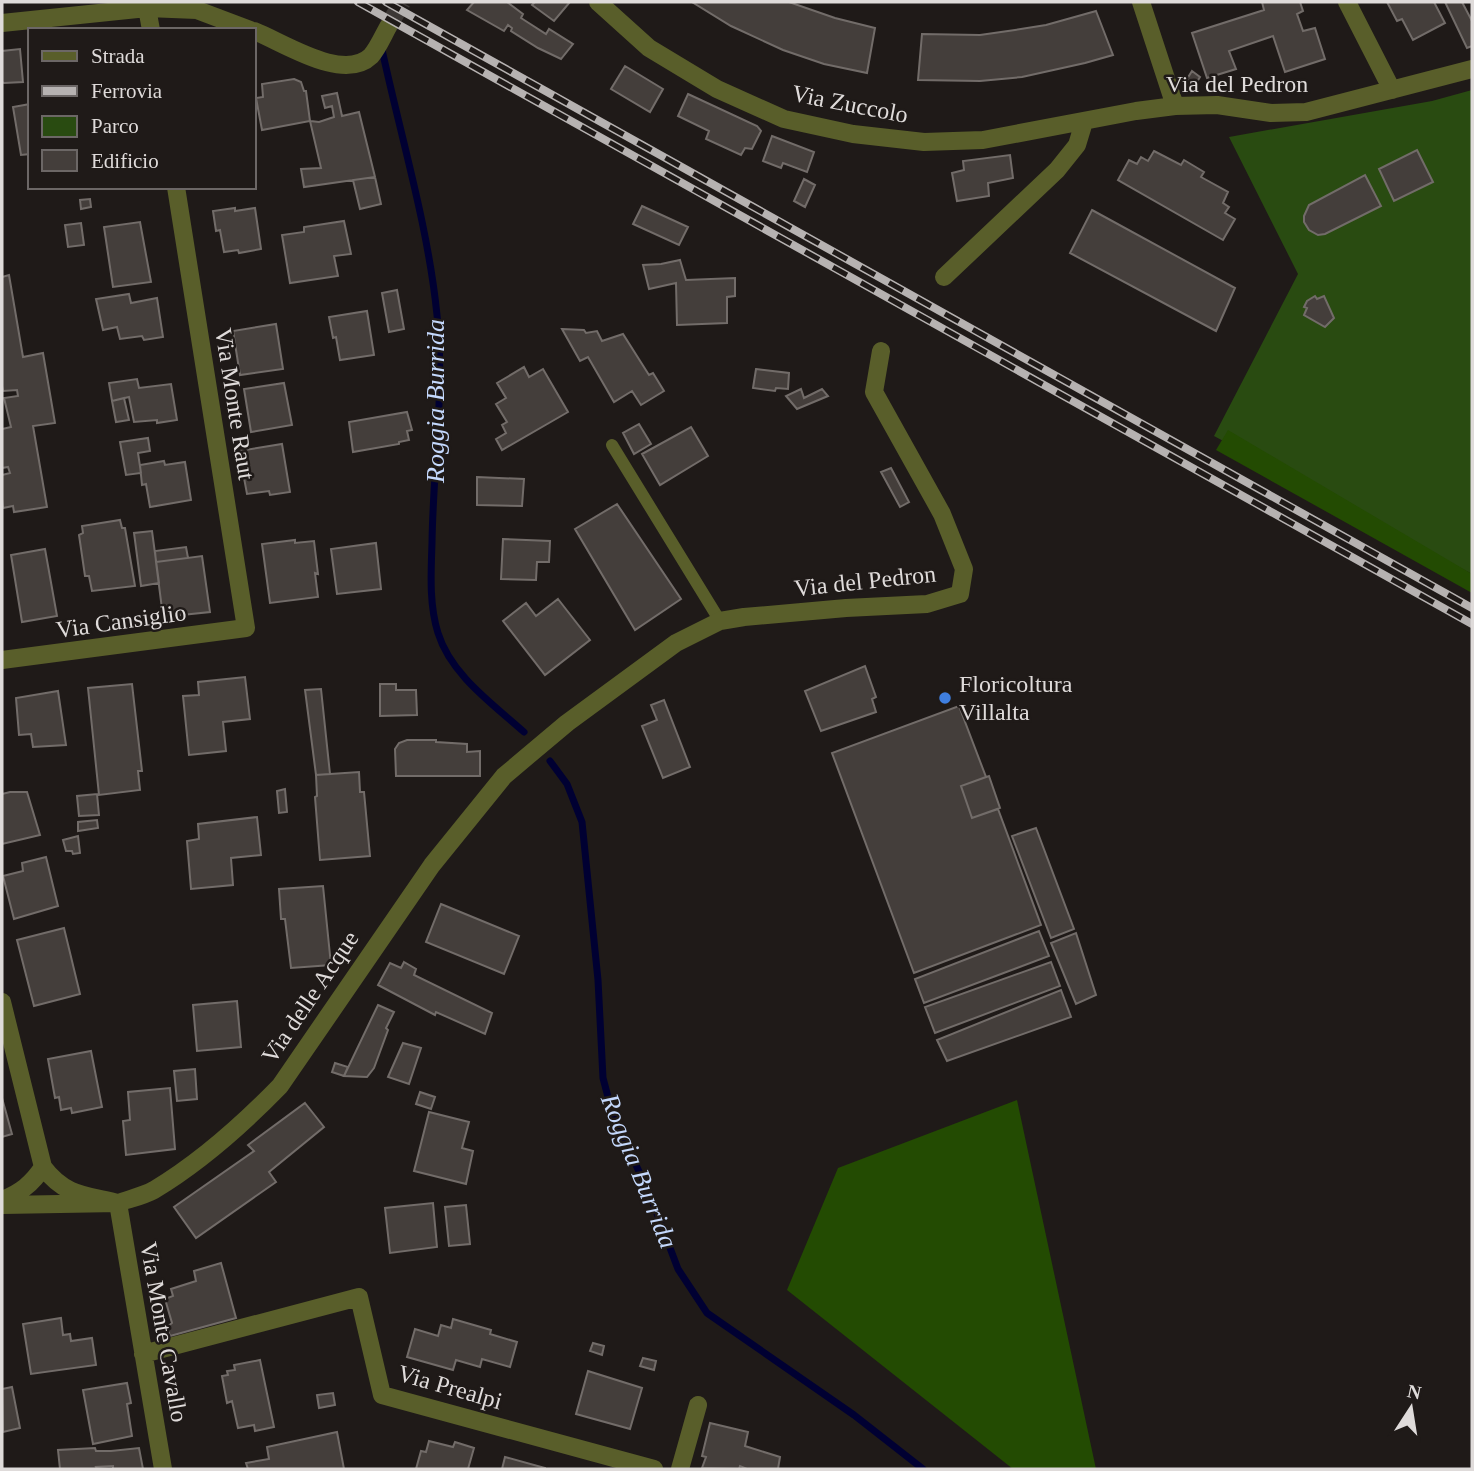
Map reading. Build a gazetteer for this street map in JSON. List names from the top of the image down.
{
  "streets": {
    "street": [
      "Via del Pedron",
      "Via Zuccolo",
      "Via Monte Raut",
      "Via Cansiglio",
      "Via delle Acque",
      "Via Monte Cavallo",
      "Via Prealpi"
    ]
  },
  "crossings": [
    ["Via del Pedron", "Via Zuccolo"],
    ["Via del Pedron", "Via delle Acque"],
    ["Via Monte Raut", "Via Cansiglio"],
    ["Via delle Acque", "Via Monte Cavallo"],
    ["Via Monte Cavallo", "Via Prealpi"]
  ],
  "water": ["Roggia Burrida"],
  "places": ["Floricoltura Villalta"],
  "legend": [
    "Strada",
    "Ferrovia",
    "Parco",
    "Edificio"
  ],
  "north": "top"
}
